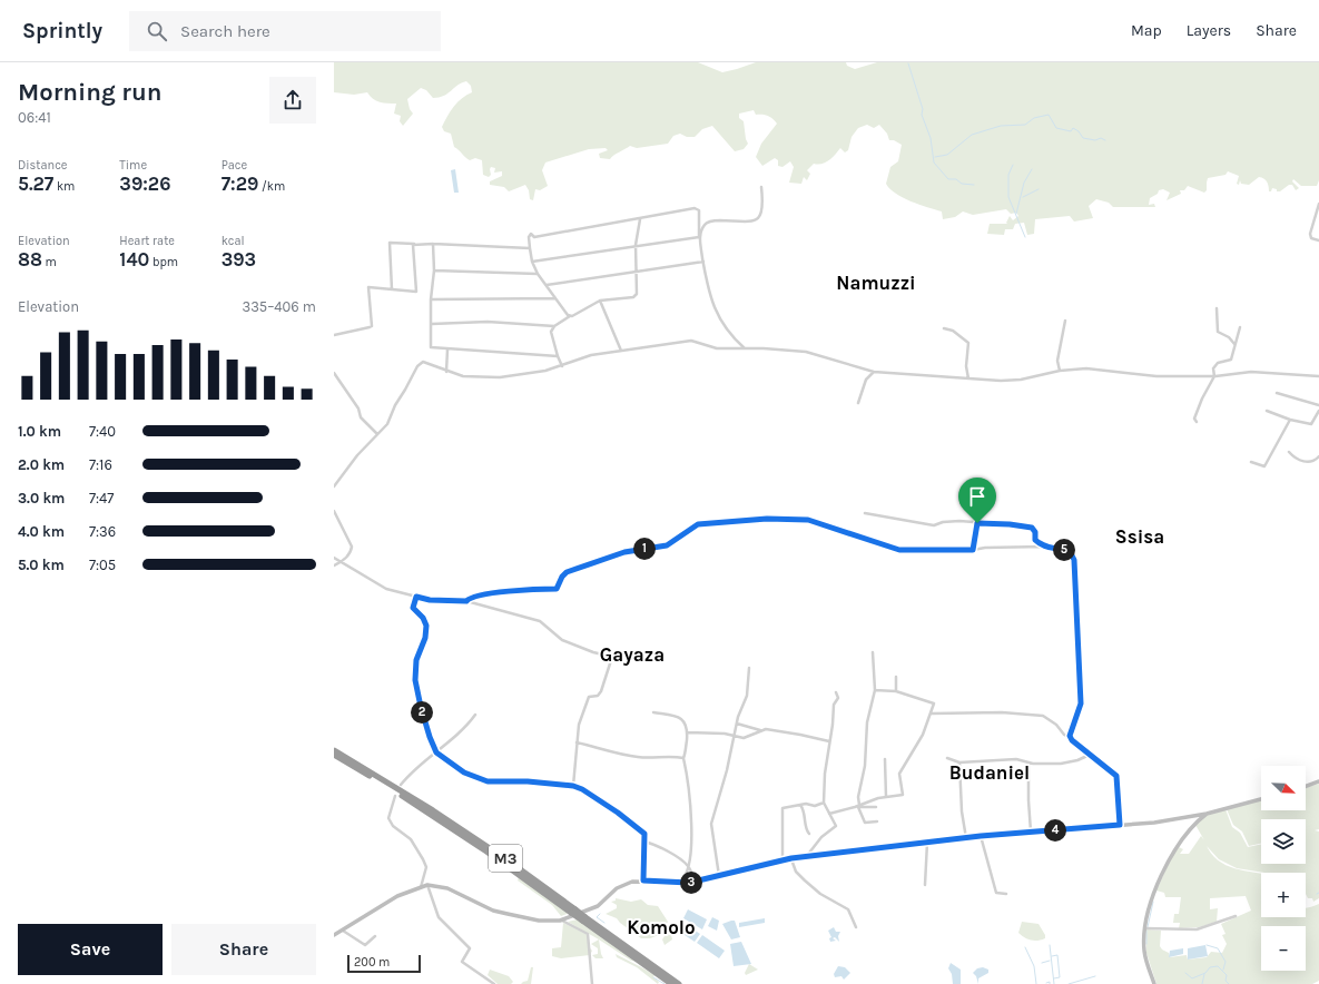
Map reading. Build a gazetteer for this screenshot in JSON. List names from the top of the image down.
{
  "streets": {
    "highway": ["M3"]
  },
  "districts": [
    "Namuzzi",
    "Ssisa",
    "Gayaza",
    "Budaniel",
    "Komolo"
  ],
  "scale_bar": "200 m",
  "north": "bottom right",
  "page": {
    "header": "Sprintly",
    "search": "Search here",
    "nav": ["Map", "Layers", "Share"],
    "heading": ["Morning run", "06:41"],
    "stats": [
      ["Distance", "5.27 km"],
      ["Time", "39:26"],
      ["Pace", "7:29 /km"],
      ["Elevation", "88 m"],
      ["Heart rate", "140 bpm"],
      ["kcal", "393"]
    ],
    "chart": ["Elevation", "335–406 m"],
    "list": [
      {
        "name": "1.0 km",
        "note": "7:40"
      },
      {
        "name": "2.0 km",
        "note": "7:16"
      },
      {
        "name": "3.0 km",
        "note": "7:47"
      },
      {
        "name": "4.0 km",
        "note": "7:36"
      },
      {
        "name": "5.0 km",
        "note": "7:05"
      }
    ],
    "pins": [
      "1",
      "5",
      "2",
      "4",
      "3"
    ],
    "map_buttons": ["+", "−"],
    "buttons": ["Save", "Share"],
    "scale": "200 m"
  }
}
